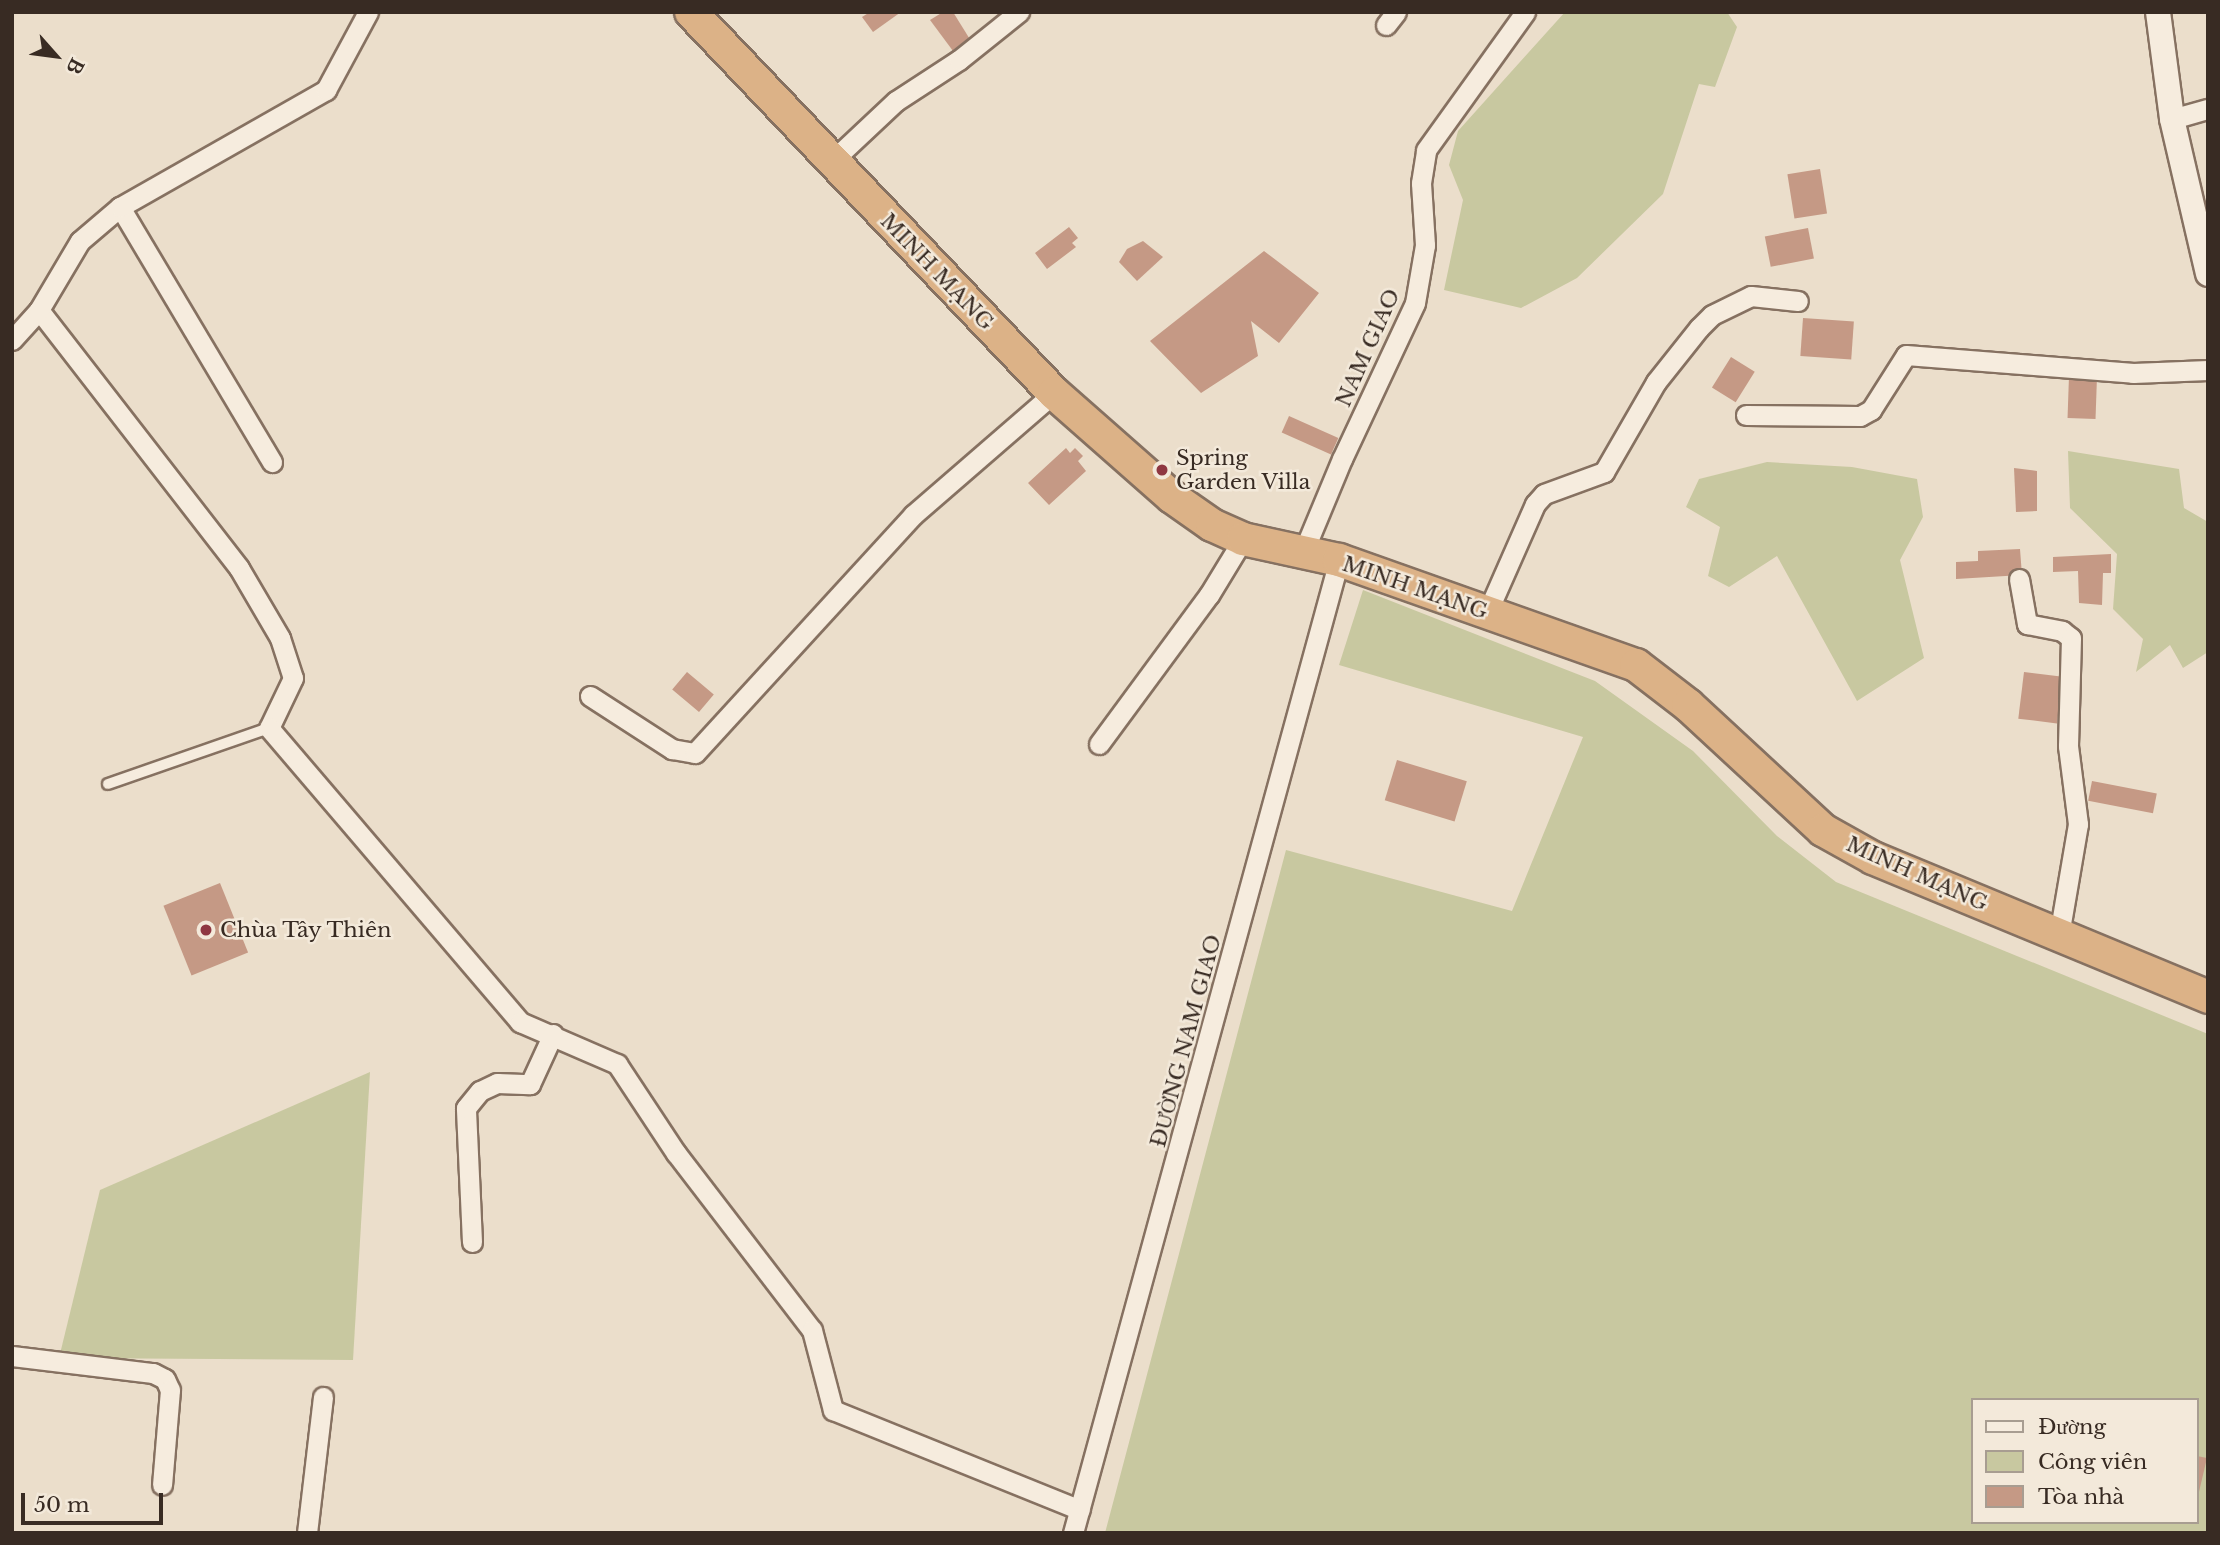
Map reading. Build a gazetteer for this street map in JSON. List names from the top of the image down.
{
  "streets": {
    "highway": ["MINH MẠNG"],
    "street": ["NAM GIAO", "ĐƯỜNG NAM GIAO"]
  },
  "crossings": [
    ["MINH MẠNG", "NAM GIAO"],
    ["MINH MẠNG", "ĐƯỜNG NAM GIAO"]
  ],
  "places": ["Spring Garden Villa", "Chùa Tây Thiên"],
  "legend": ["Đường", "Công viên", "Tòa nhà"],
  "scale_bar": "50 m",
  "north": "bottom right"
}
